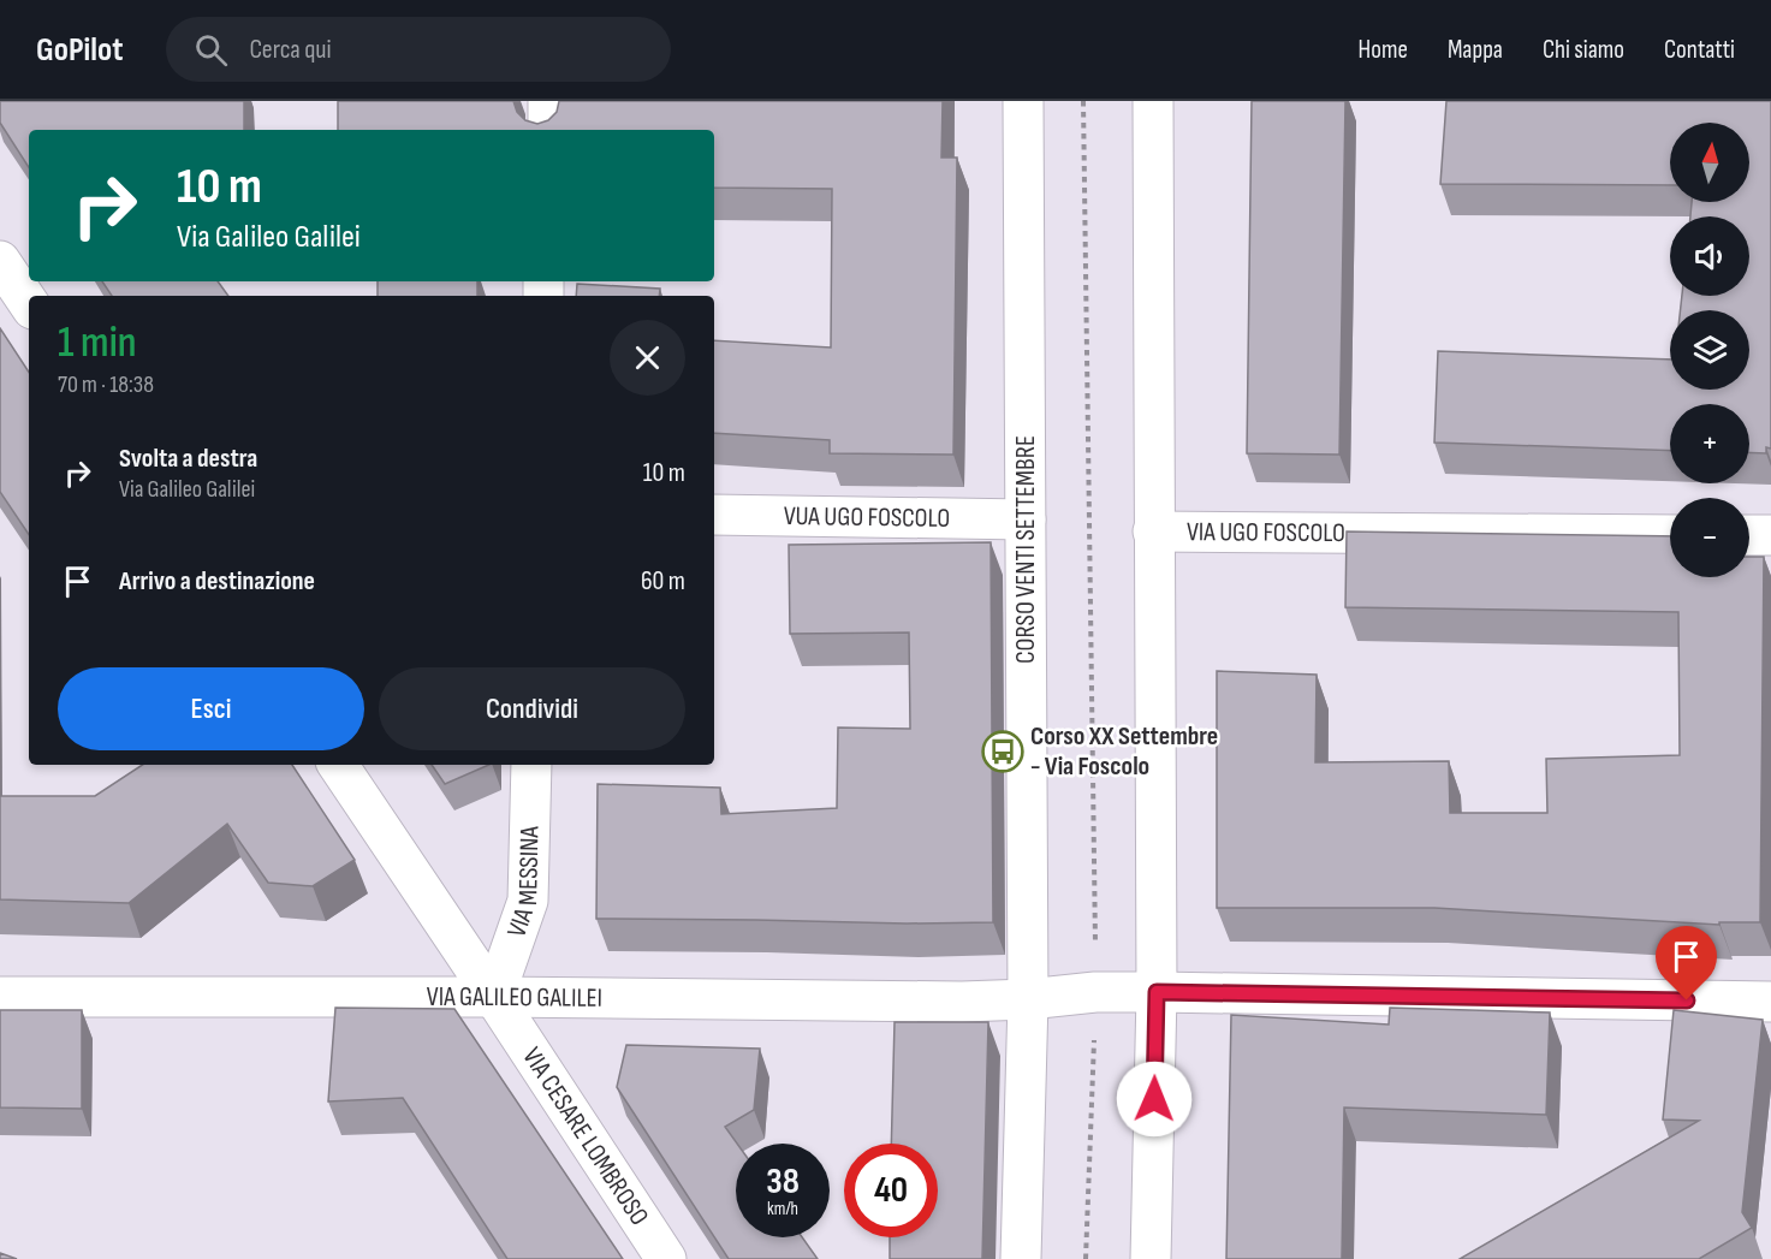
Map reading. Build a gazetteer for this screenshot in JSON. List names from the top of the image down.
{
  "streets": {
    "street": [
      "VUA UGO FOSCOLO",
      "VIA UGO FOSCOLO",
      "CORSO VENTI SETTEMBRE",
      "VIA MESSINA",
      "VIA GALILEO GALILEI",
      "VIA CESARE LOMBROSO"
    ]
  },
  "crossings": [
    ["VUA UGO FOSCOLO", "CORSO VENTI SETTEMBRE"],
    ["CORSO VENTI SETTEMBRE", "VIA GALILEO GALILEI"],
    ["VIA MESSINA", "VIA GALILEO GALILEI"],
    ["VIA MESSINA", "VIA CESARE LOMBROSO"],
    ["VIA GALILEO GALILEI", "VIA CESARE LOMBROSO"]
  ],
  "places": {
    "bus stop": ["Corso XX Settembre - Via Foscolo"]
  },
  "north": "top",
  "page": {
    "header": "GoPilot",
    "search": "Cerca qui",
    "nav": [
      "Home",
      "Mappa",
      "Chi siamo",
      "Contatti"
    ],
    "map_buttons": ["+", "−"],
    "turn": ["10 m", "Via Galileo Galilei"],
    "heading": ["1 min", "70 m · 18:38"],
    "list": [
      {
        "name": "Svolta a destra",
        "note": "Via Galileo Galilei",
        "value": "10 m"
      },
      {
        "name": "Arrivo a destinazione",
        "value": "60 m"
      }
    ],
    "buttons": ["Esci", "Condividi"],
    "speed": "38 km/h",
    "limit": "40"
  }
}
